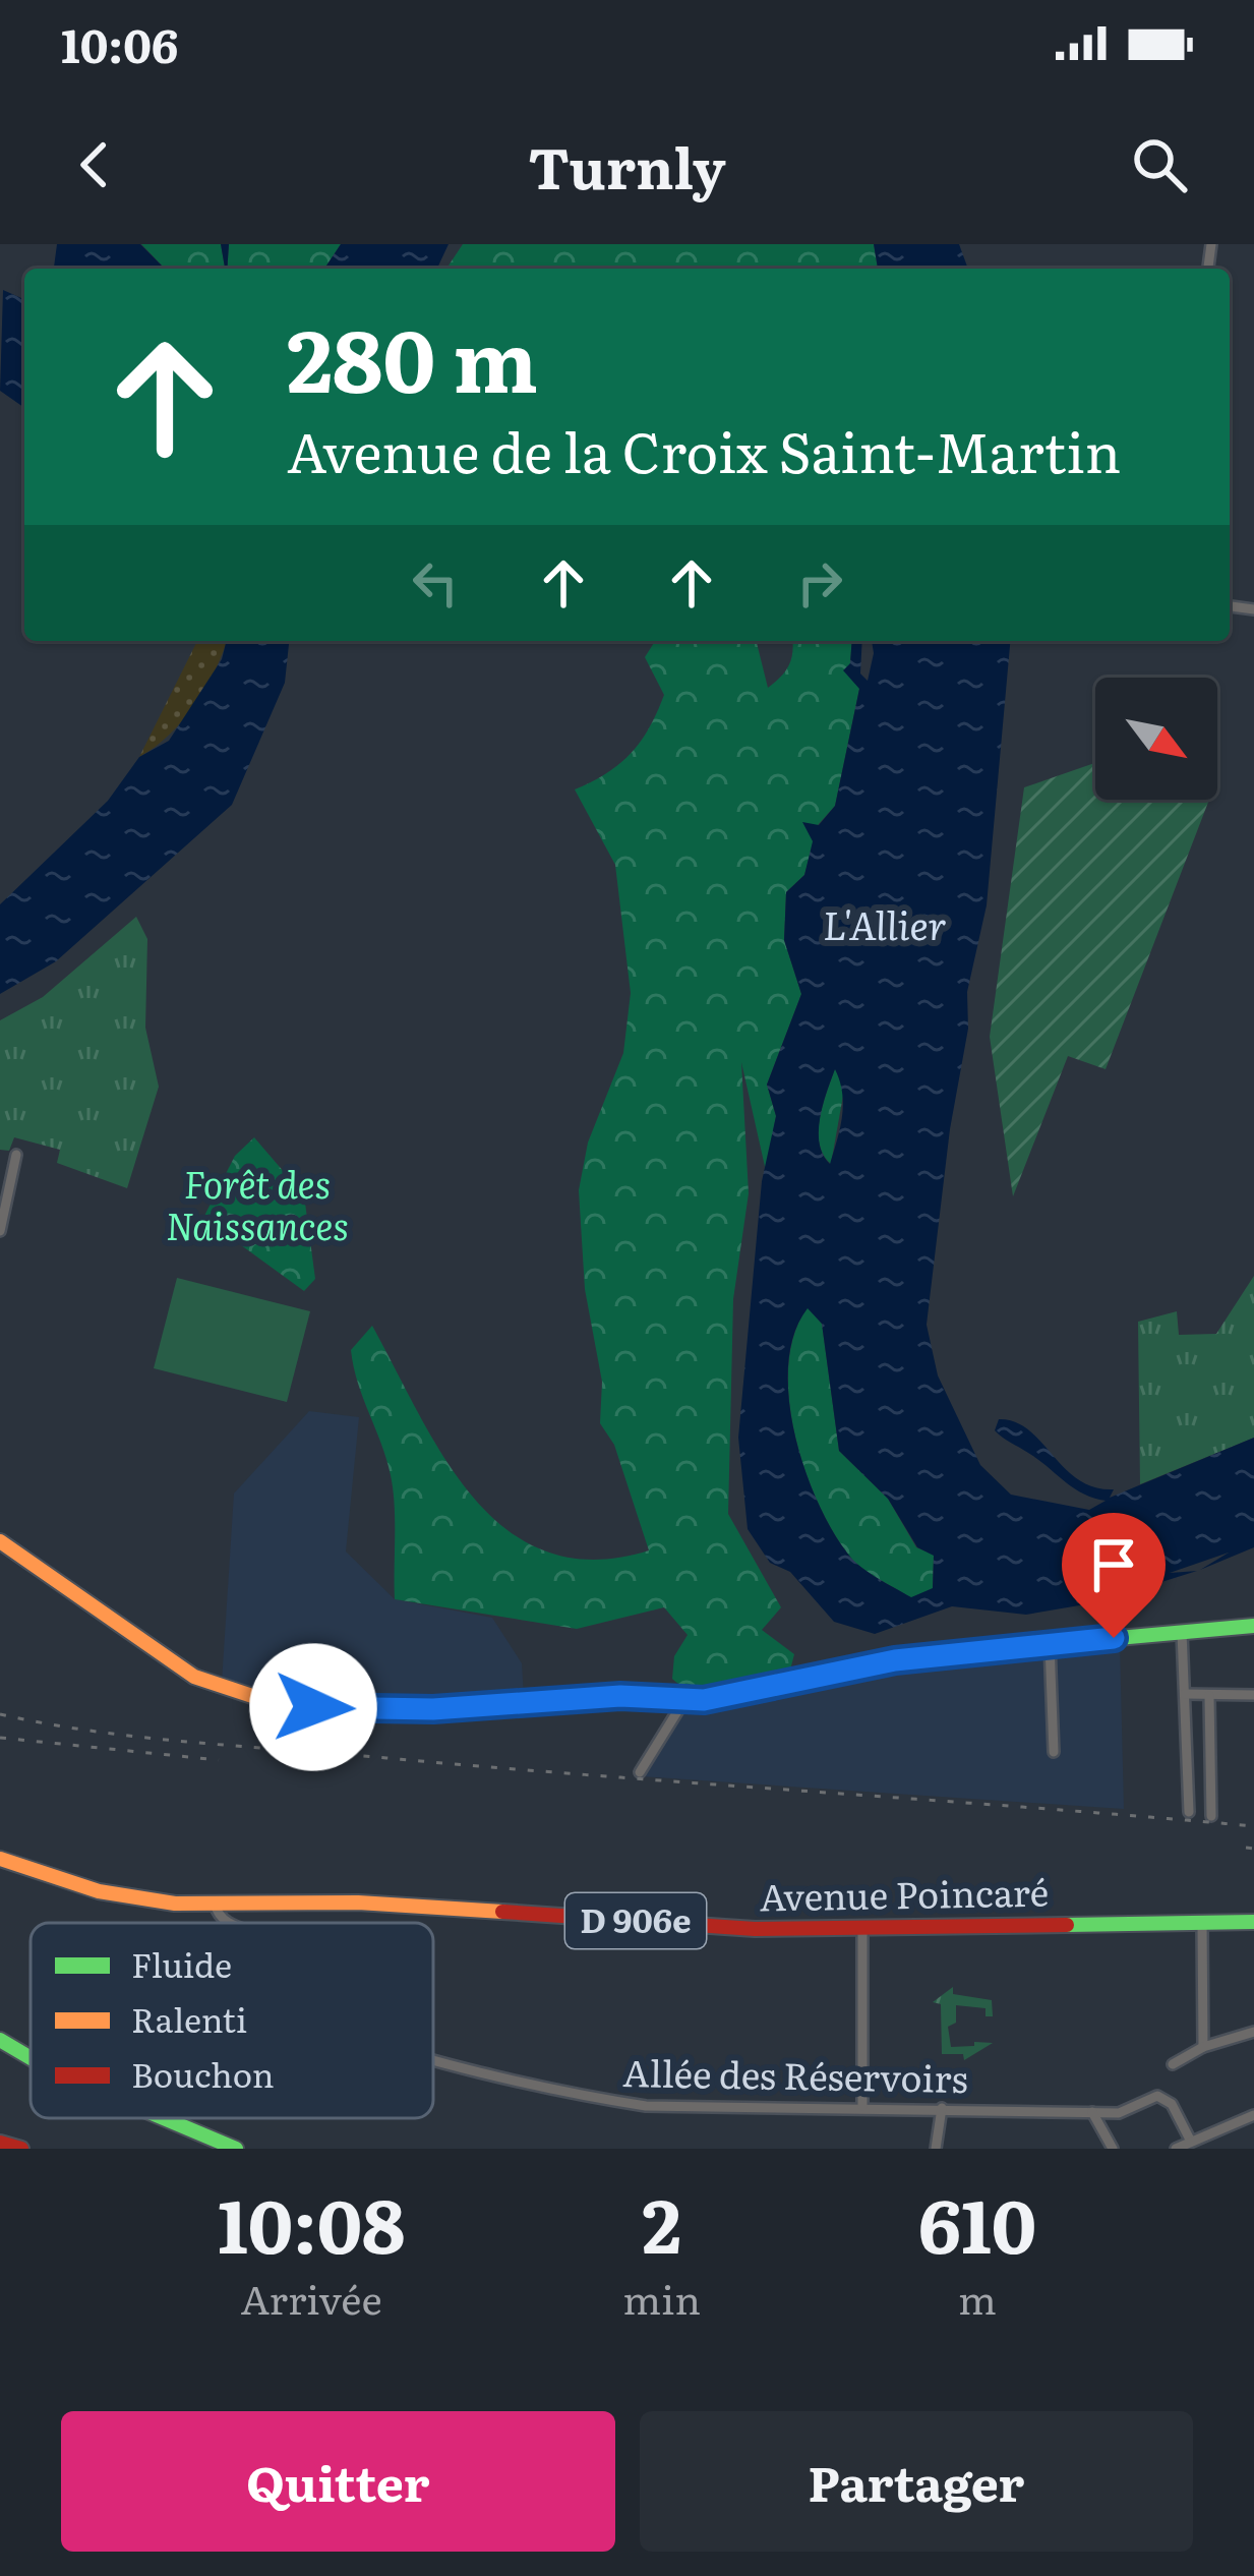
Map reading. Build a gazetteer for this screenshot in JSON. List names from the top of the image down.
{
  "streets": {
    "main road": ["Avenue Poincaré", "D 906e"],
    "street": ["Allée des Réservoirs"]
  },
  "crossings": [
    ["Avenue Poincaré", "D 906e"],
    ["Avenue Poincaré", "Allée des Réservoirs"],
    ["D 906e", "Allée des Réservoirs"]
  ],
  "water": ["L'Allier"],
  "parks": ["Forêt des Naissances"],
  "legend": ["Fluide", "Ralenti", "Bouchon"],
  "north": "bottom right",
  "page": {
    "status": "10:06",
    "header": "Turnly",
    "turn": ["280 m", "Avenue de la Croix Saint-Martin"],
    "eta": [
      "10:08",
      "Arrivée",
      "2",
      "min",
      "610",
      "m"
    ],
    "buttons": ["Quitter", "Partager"]
  }
}
